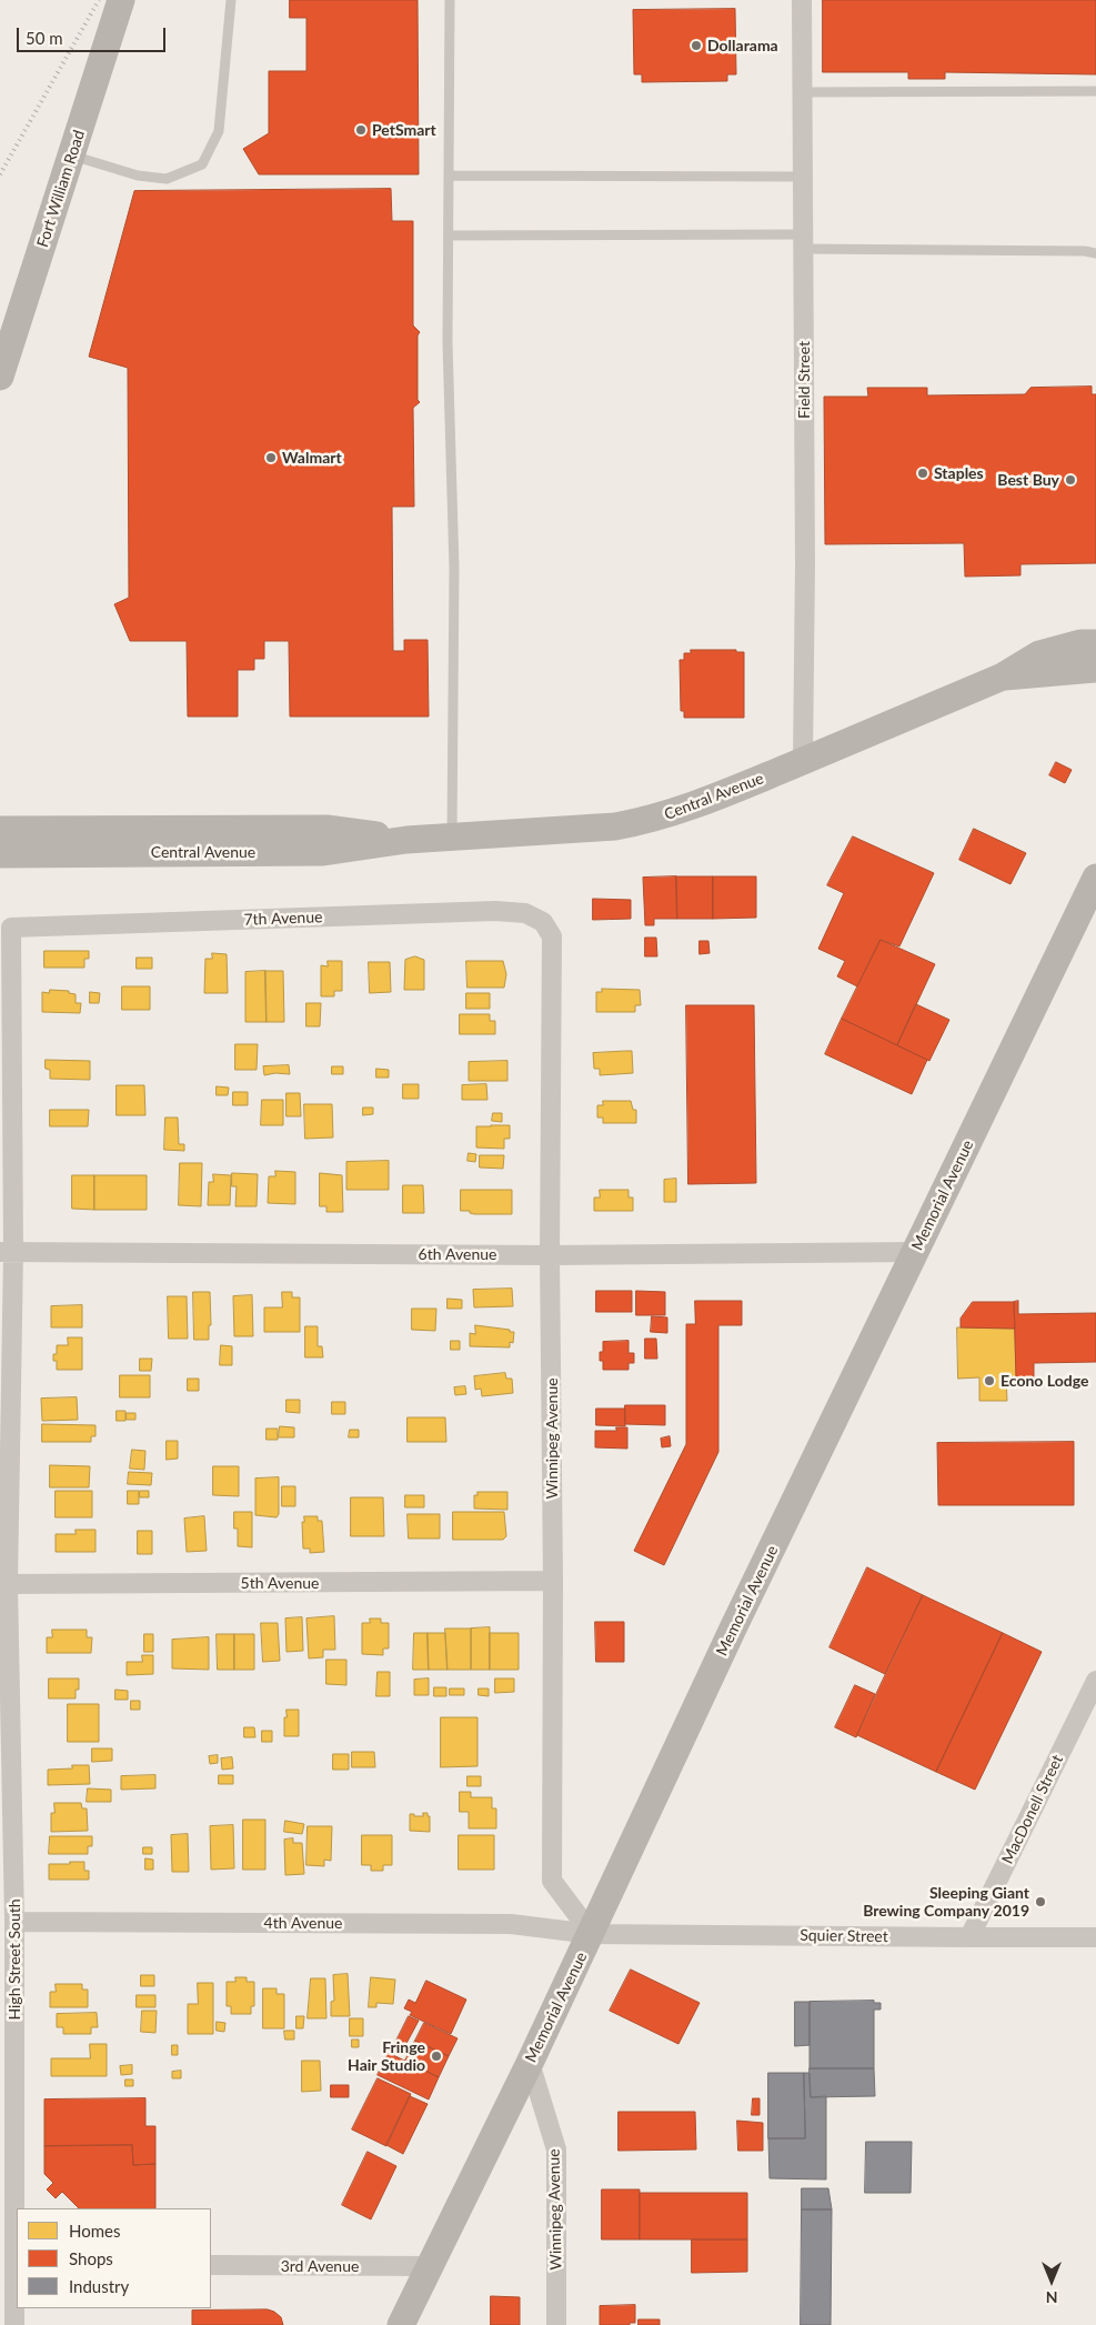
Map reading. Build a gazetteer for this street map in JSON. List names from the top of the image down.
{
  "streets": {
    "main road": ["Fort William Road", "Central Avenue", "Memorial Avenue"],
    "street": [
      "Field Street",
      "7th Avenue",
      "6th Avenue",
      "Winnipeg Avenue",
      "5th Avenue",
      "MacDonell Street",
      "4th Avenue",
      "Squier Street",
      "High Street South",
      "3rd Avenue"
    ]
  },
  "crossings": [
    ["Field Street", "Central Avenue"],
    ["7th Avenue", "Winnipeg Avenue"],
    ["7th Avenue", "High Street South"],
    ["Memorial Avenue", "6th Avenue"],
    ["Memorial Avenue", "Winnipeg Avenue"],
    ["Memorial Avenue", "4th Avenue"],
    ["Memorial Avenue", "Squier Street"],
    ["Memorial Avenue", "3rd Avenue"],
    ["6th Avenue", "Winnipeg Avenue"],
    ["6th Avenue", "High Street South"],
    ["Winnipeg Avenue", "5th Avenue"],
    ["Winnipeg Avenue", "4th Avenue"],
    ["Winnipeg Avenue", "Squier Street"],
    ["5th Avenue", "High Street South"],
    ["MacDonell Street", "Squier Street"],
    ["4th Avenue", "Squier Street"],
    ["4th Avenue", "High Street South"]
  ],
  "places": [
    "Dollarama",
    "PetSmart",
    "Walmart",
    "Staples",
    "Best Buy",
    "Econo Lodge",
    "Sleeping Giant Brewing Company 2019",
    "Fringe Hair Studio"
  ],
  "legend": ["Homes", "Shops", "Industry"],
  "scale_bar": "50 m",
  "north": "bottom"
}
